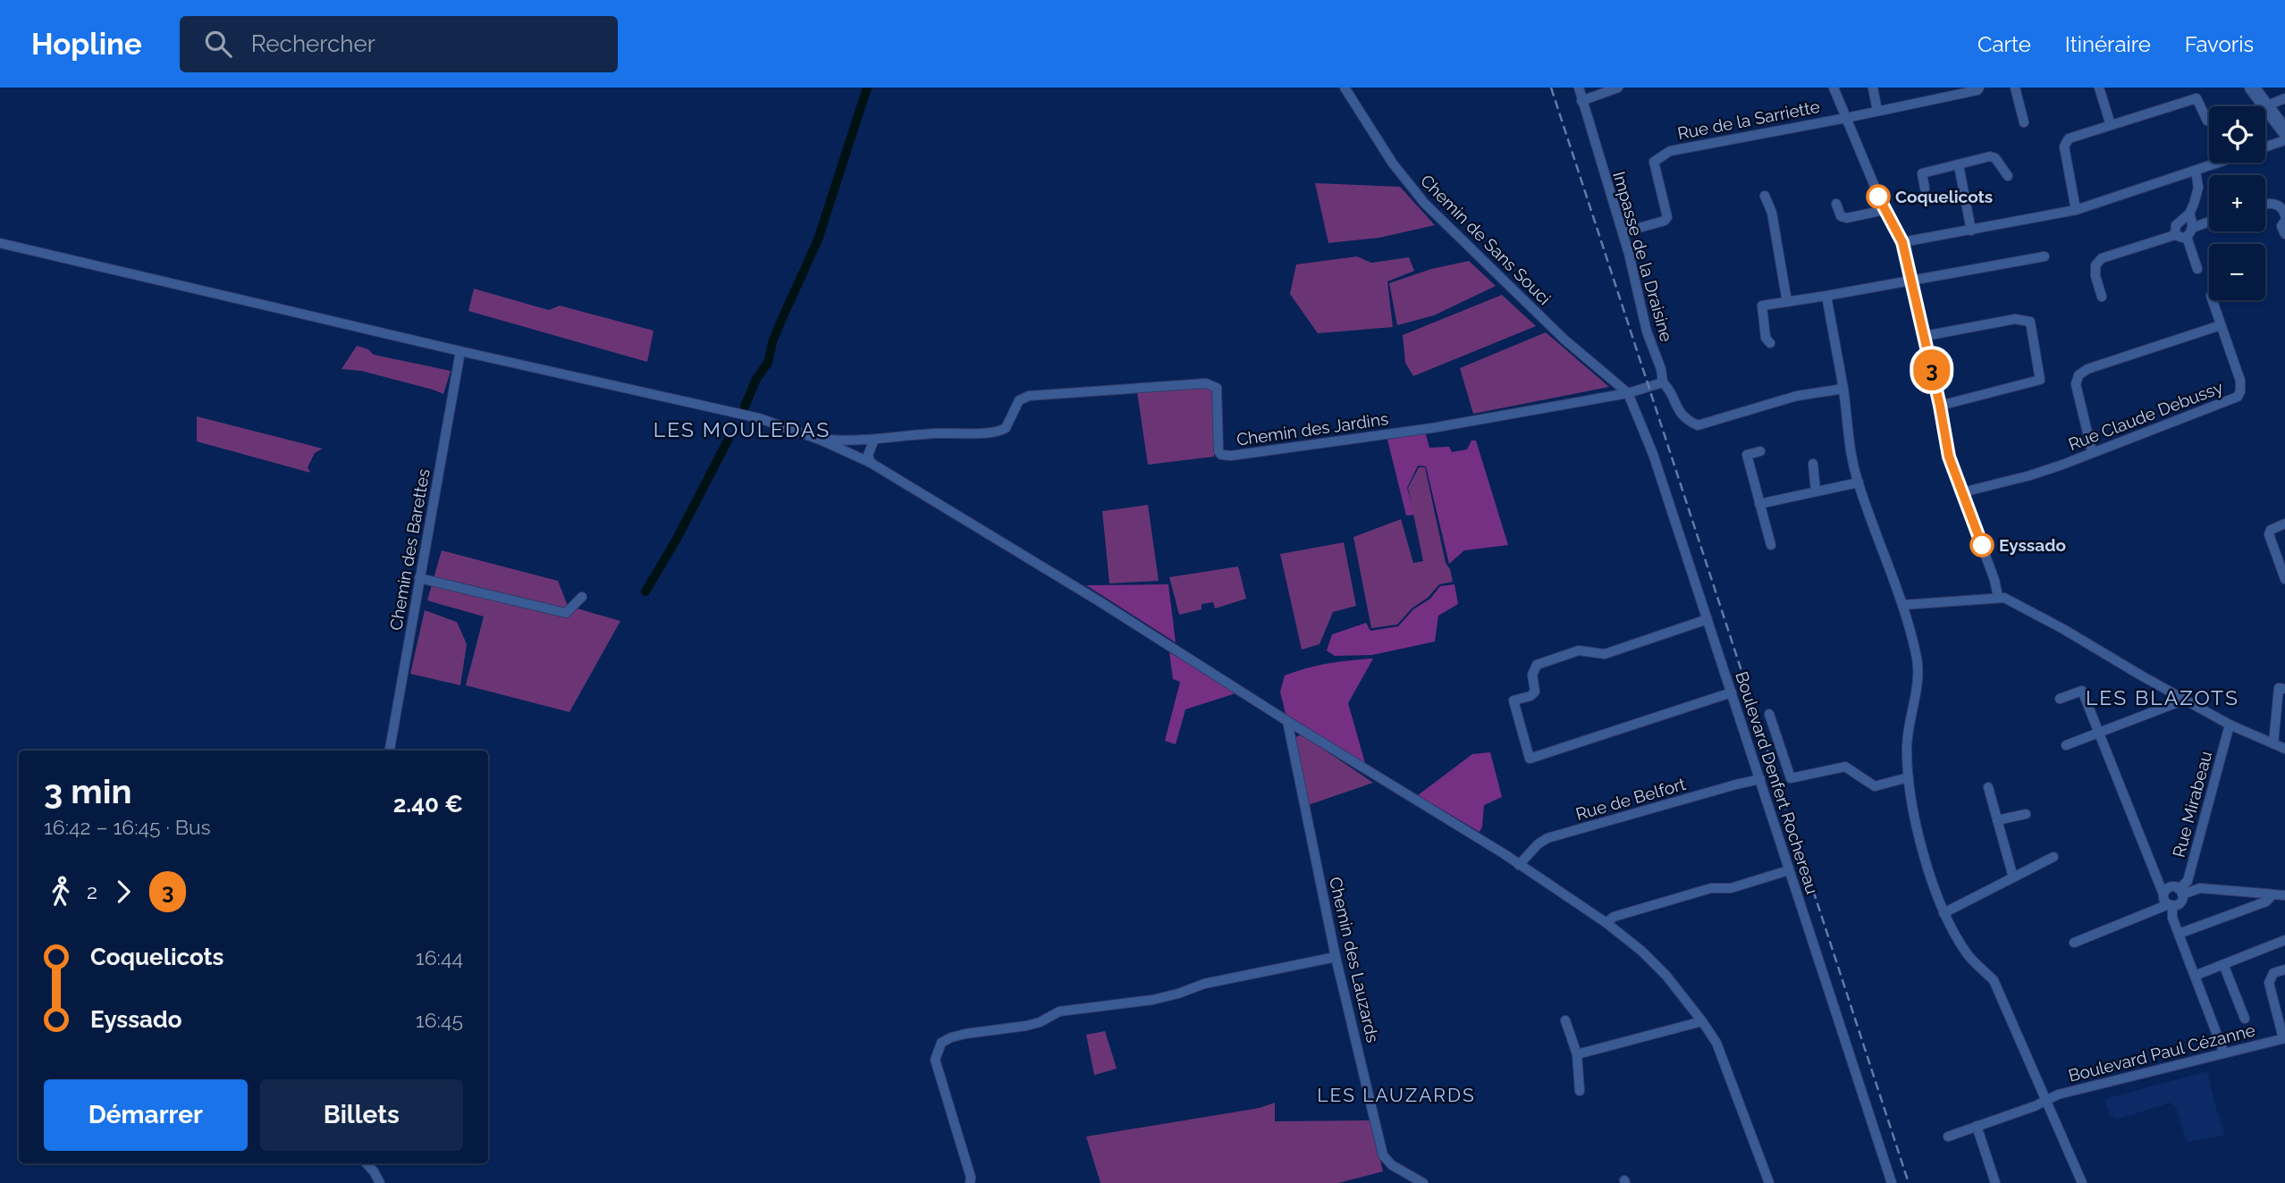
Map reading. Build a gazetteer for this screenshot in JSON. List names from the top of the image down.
{
  "streets": {
    "street": [
      "Rue de la Sarriette",
      "Chemin de Sans Souci",
      "Impasse de la Draisine",
      "Rue Claude Debussy",
      "Chemin des Jardins",
      "Chemin des Barettes",
      "Boulevard Denfert Rochereau",
      "Rue de Belfort",
      "Rue Mirabeau",
      "Chemin des Lauzards",
      "Boulevard Paul Cézanne"
    ]
  },
  "crossings": [
    ["Rue de la Sarriette", "Impasse de la Draisine"],
    ["Chemin de Sans Souci", "Chemin des Jardins"],
    ["Chemin de Sans Souci", "Boulevard Denfert Rochereau"],
    ["Chemin des Jardins", "Boulevard Denfert Rochereau"],
    ["Boulevard Denfert Rochereau", "Rue de Belfort"]
  ],
  "districts": ["LES MOULEDAS", "LES BLAZOTS", "LES LAUZARDS"],
  "places": ["Coquelicots", "Eyssado"],
  "lines": ["bus line 3"],
  "page": {
    "header": "Hopline",
    "search": "Rechercher",
    "nav": ["Carte", "Itinéraire", "Favoris"],
    "on_map": "3",
    "map_buttons": ["+", "−"],
    "heading": ["3 min", "16:42 – 16:45 · Bus", "2.40 €"],
    "legs": ["2", "3"],
    "list": [
      {
        "name": "Coquelicots",
        "value": "16:44"
      },
      {
        "name": "Eyssado",
        "value": "16:45"
      }
    ],
    "buttons": ["Démarrer", "Billets"]
  }
}
